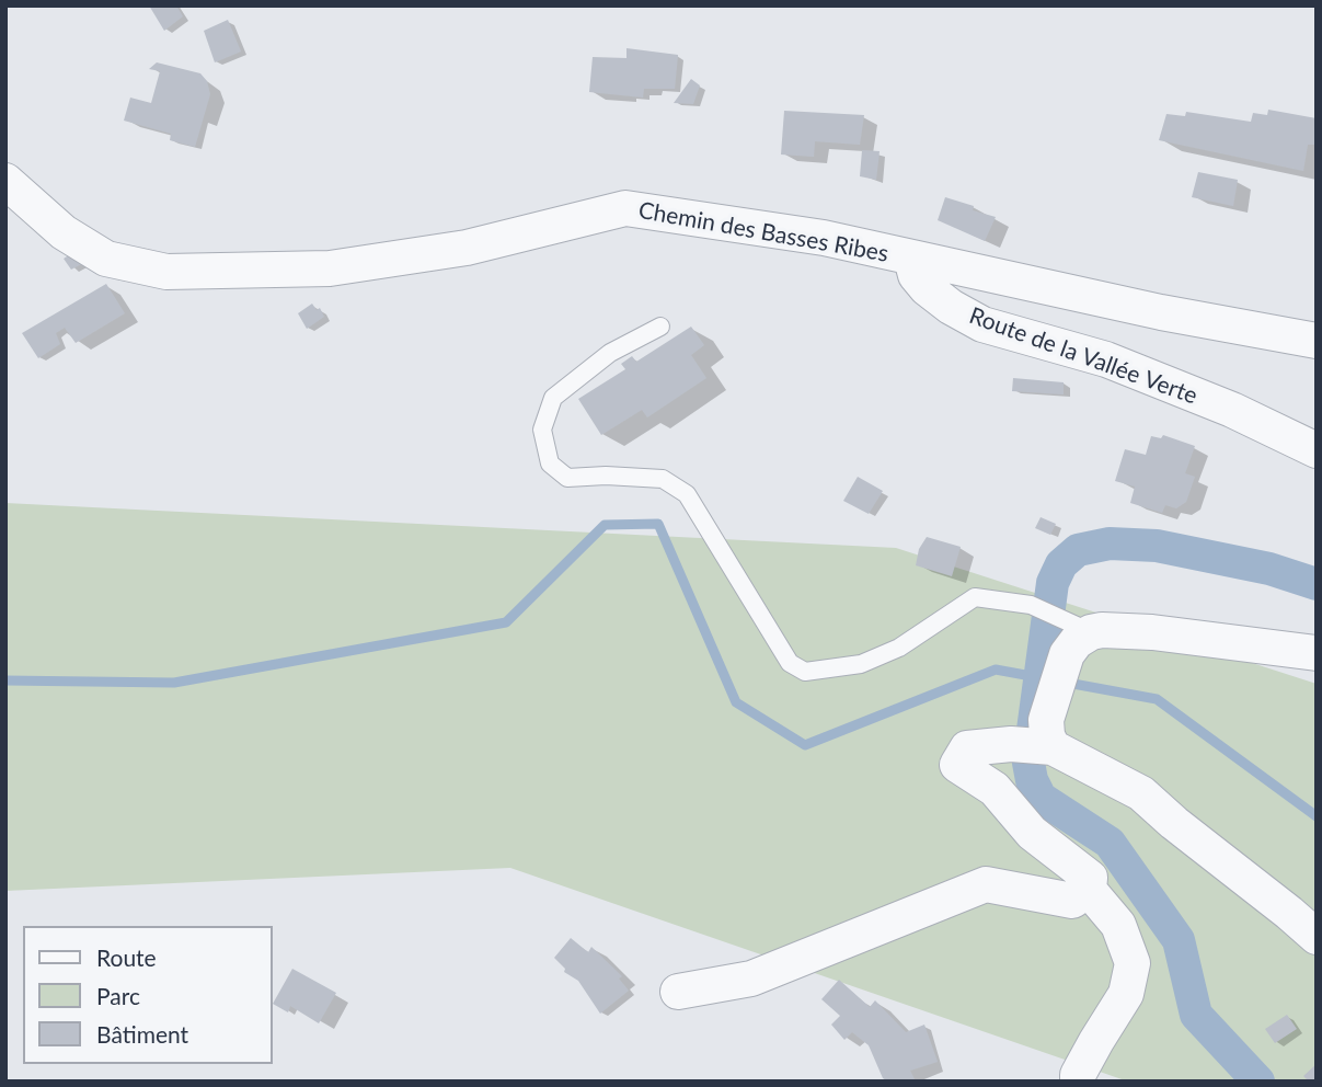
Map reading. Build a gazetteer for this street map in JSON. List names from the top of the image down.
{
  "streets": {
    "street": ["Chemin des Basses Ribes", "Route de la Vallée Verte"]
  },
  "crossings": [
    ["Chemin des Basses Ribes", "Route de la Vallée Verte"]
  ],
  "legend": ["Route", "Parc", "Bâtiment"]
}
